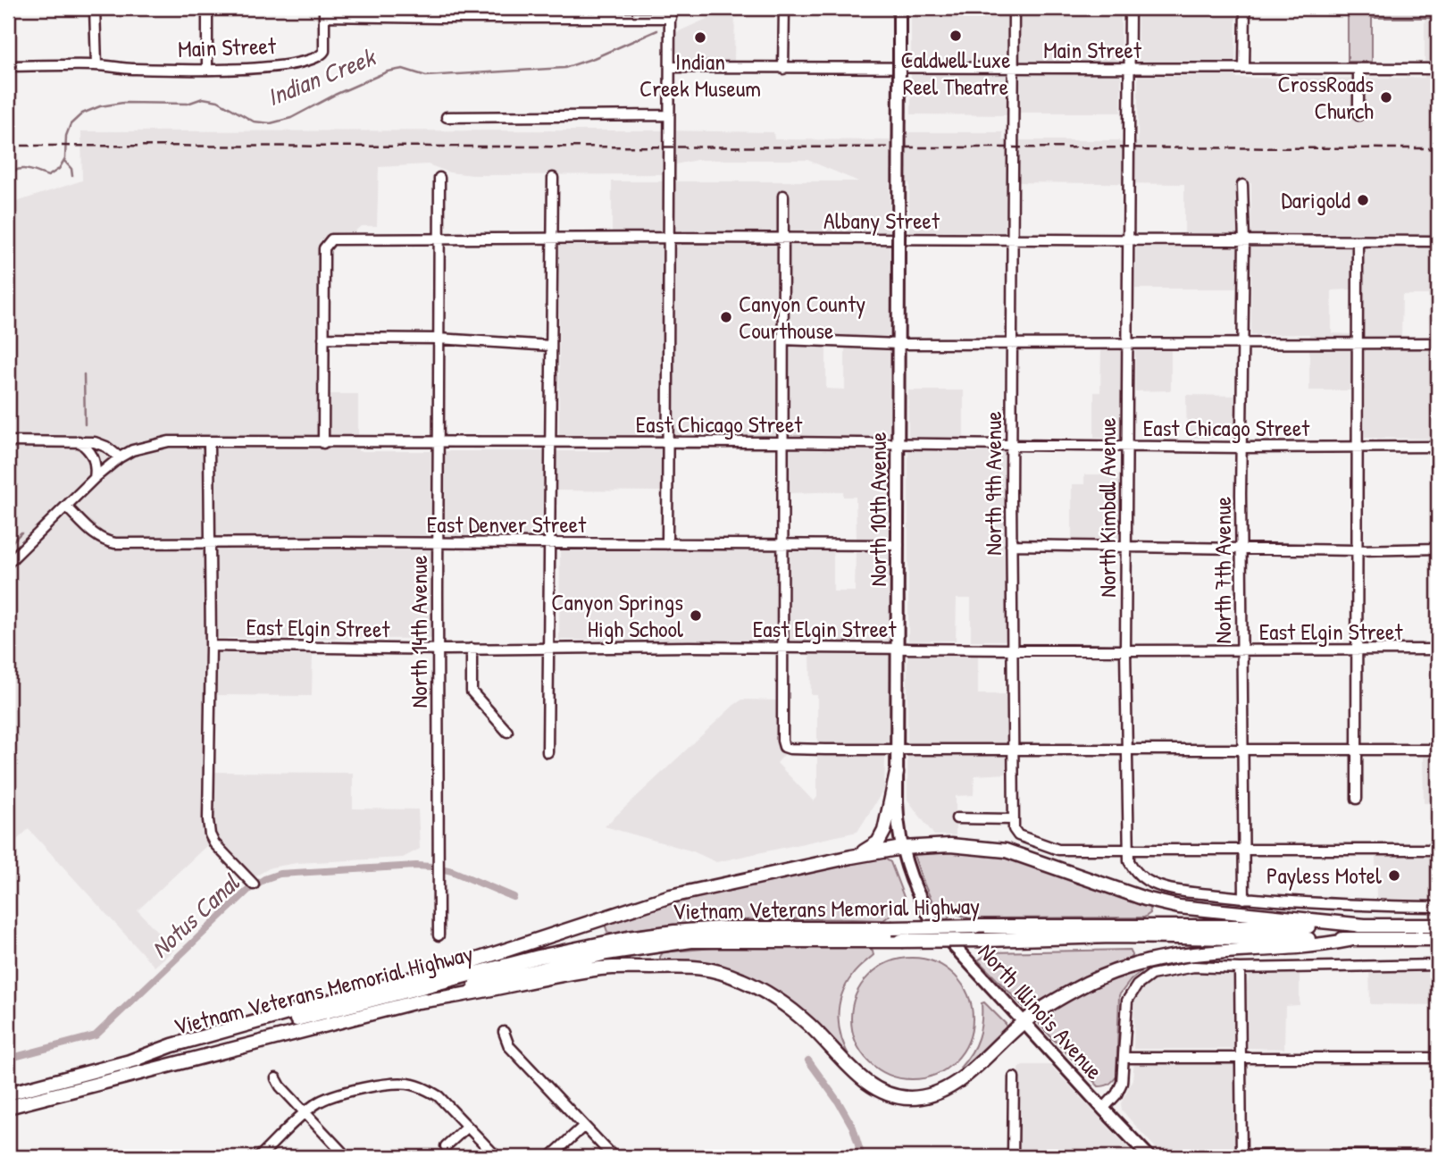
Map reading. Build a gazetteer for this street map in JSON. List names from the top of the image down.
{
  "streets": {
    "highway": ["Vietnam Veterans Memorial Highway"],
    "main road": ["North 10th Avenue", "North Illinois Avenue"],
    "street": [
      "Main Street",
      "Albany Street",
      "East Chicago Street",
      "North 9th Avenue",
      "North Kimball Avenue",
      "East Denver Street",
      "North 7th Avenue",
      "East Elgin Street",
      "North 14th Avenue"
    ]
  },
  "crossings": [
    ["Main Street", "North 9th Avenue"],
    ["Main Street", "North Kimball Avenue"],
    ["Albany Street", "North 9th Avenue"],
    ["Albany Street", "North Kimball Avenue"],
    ["Albany Street", "North 7th Avenue"],
    ["Albany Street", "North 14th Avenue"],
    ["East Chicago Street", "North 9th Avenue"],
    ["East Chicago Street", "North Kimball Avenue"],
    ["East Chicago Street", "North 10th Avenue"],
    ["East Chicago Street", "East Denver Street"],
    ["East Chicago Street", "North 7th Avenue"],
    ["East Chicago Street", "North 14th Avenue"],
    ["North 9th Avenue", "East Elgin Street"],
    ["North Kimball Avenue", "North 7th Avenue"],
    ["North Kimball Avenue", "East Elgin Street"],
    ["North 10th Avenue", "East Denver Street"],
    ["North 10th Avenue", "East Elgin Street"],
    ["North 10th Avenue", "North Illinois Avenue"],
    ["East Denver Street", "North 14th Avenue"],
    ["North 7th Avenue", "East Elgin Street"],
    ["East Elgin Street", "North 14th Avenue"]
  ],
  "water": ["Indian Creek", "Notus Canal"],
  "places": [
    "Caldwell Luxe Reel Theatre",
    "Indian Creek Museum",
    "CrossRoads Church",
    "Darigold",
    "Canyon County Courthouse",
    "Canyon Springs High School",
    "Payless Motel"
  ]
}
